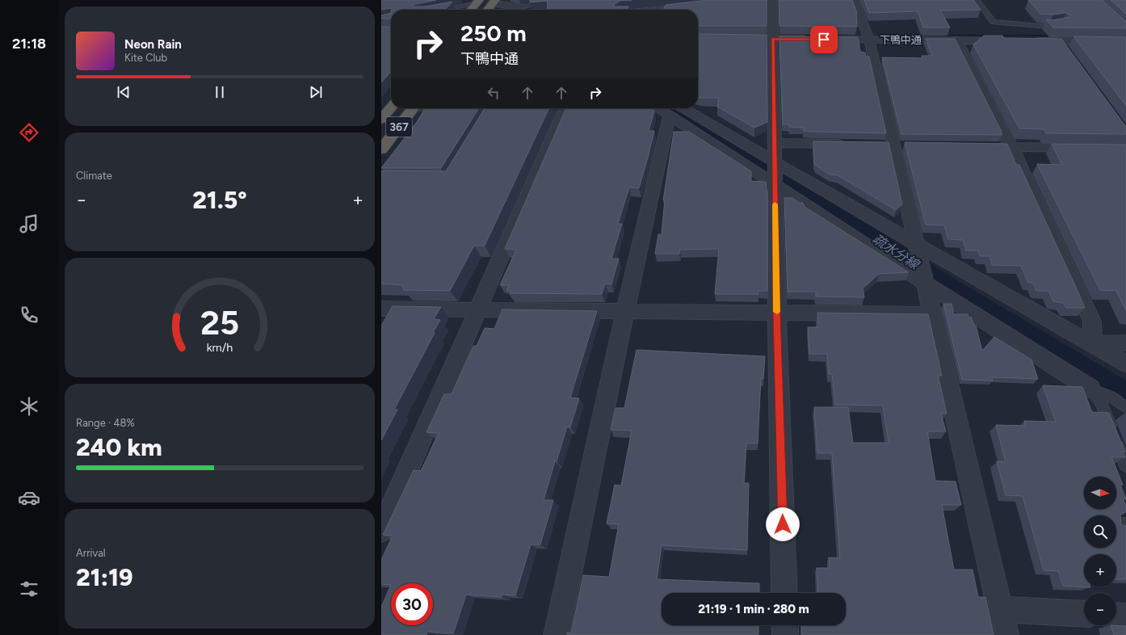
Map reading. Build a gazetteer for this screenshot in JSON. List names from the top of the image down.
{
  "streets": {
    "highway": ["367"],
    "street": ["下鴨中通"]
  },
  "water": ["疏水分線"],
  "north": "right",
  "page": {
    "tabs": "21:18",
    "turn": ["250 m", "下鴨中通"],
    "song": ["Neon Rain", "Kite Club"],
    "tile": [
      "Climate",
      ["Range · 48%", "240 km"],
      ["Arrival", "21:19"]
    ],
    "heat": ["−", "21.5°", "+"],
    "map_buttons": ["+", "−"],
    "limit": "30",
    "trip": "21:19 · 1 min · 280 m",
    "gauge": ["25", "km/h"]
  }
}
